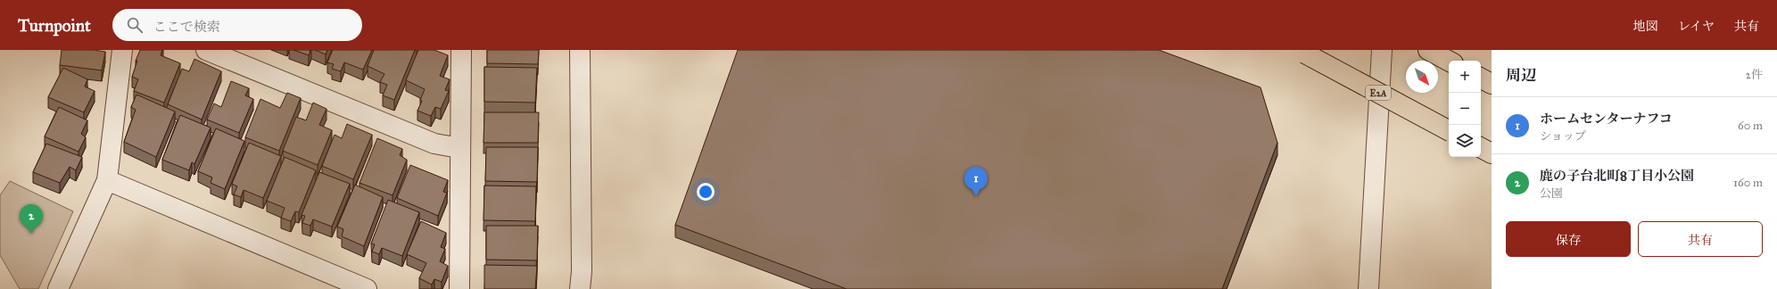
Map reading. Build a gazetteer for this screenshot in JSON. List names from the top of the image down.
{
  "streets": {
    "highway": ["E2A"]
  },
  "north": "bottom right",
  "page": {
    "header": "Turnpoint",
    "search": "ここで検索",
    "nav": ["地図", "レイヤ", "共有"],
    "heading": ["周辺", "2件"],
    "map_buttons": ["+", "−"],
    "list": [
      {
        "mark": "1",
        "name": "ホームセンターナフコ",
        "note": "ショップ",
        "value": "60 m"
      },
      {
        "mark": "2",
        "name": "鹿の子台北町8丁目小公園",
        "note": "公園",
        "value": "160 m"
      }
    ],
    "pins": ["1", "2"],
    "buttons": ["保存", "共有"]
  }
}
